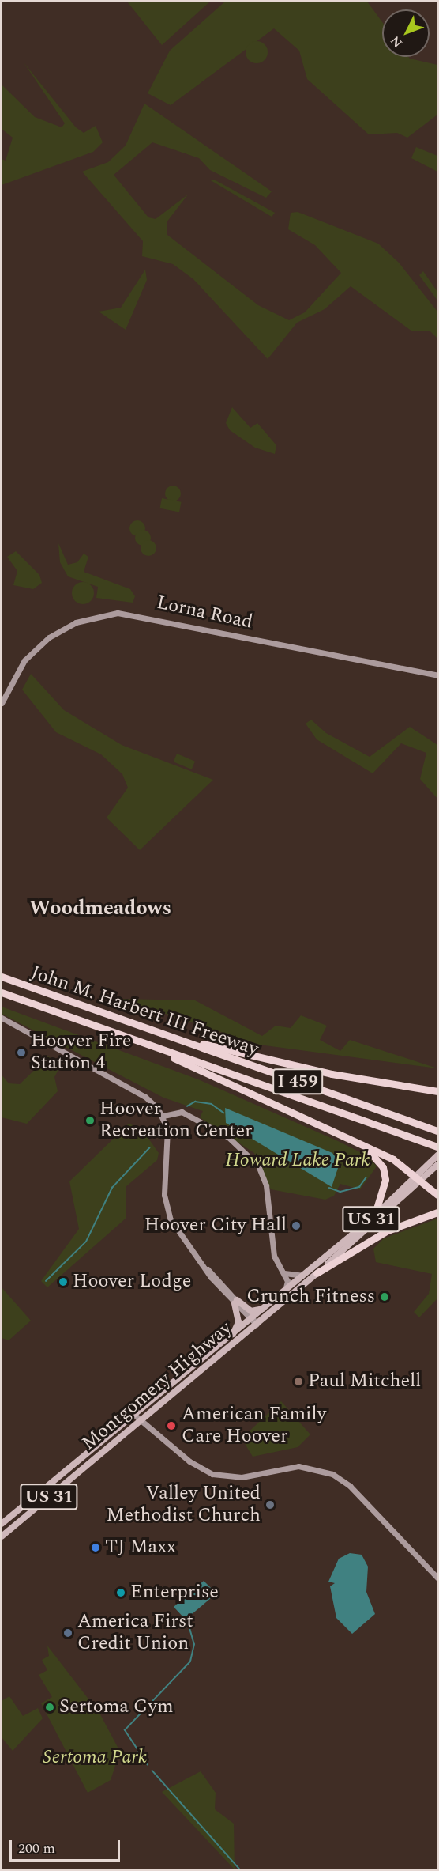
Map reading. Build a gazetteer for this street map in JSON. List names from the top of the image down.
{
  "streets": {
    "highway": ["John M. Harbert III Freeway", "I 459"],
    "main road": ["US 31", "Montgomery Highway"],
    "street": ["Lorna Road"]
  },
  "districts": ["Woodmeadows"],
  "parks": ["Howard Lake Park", "Sertoma Park"],
  "places": [
    "Hoover Fire Station 4",
    "Hoover Recreation Center",
    "Hoover City Hall",
    "Hoover Lodge",
    "Crunch Fitness",
    "Paul Mitchell",
    "American Family Care Hoover",
    "Valley United Methodist Church",
    "TJ Maxx",
    "Enterprise",
    "America First Credit Union",
    "Sertoma Gym"
  ],
  "scale_bar": "200 m",
  "north": "bottom left"
}
